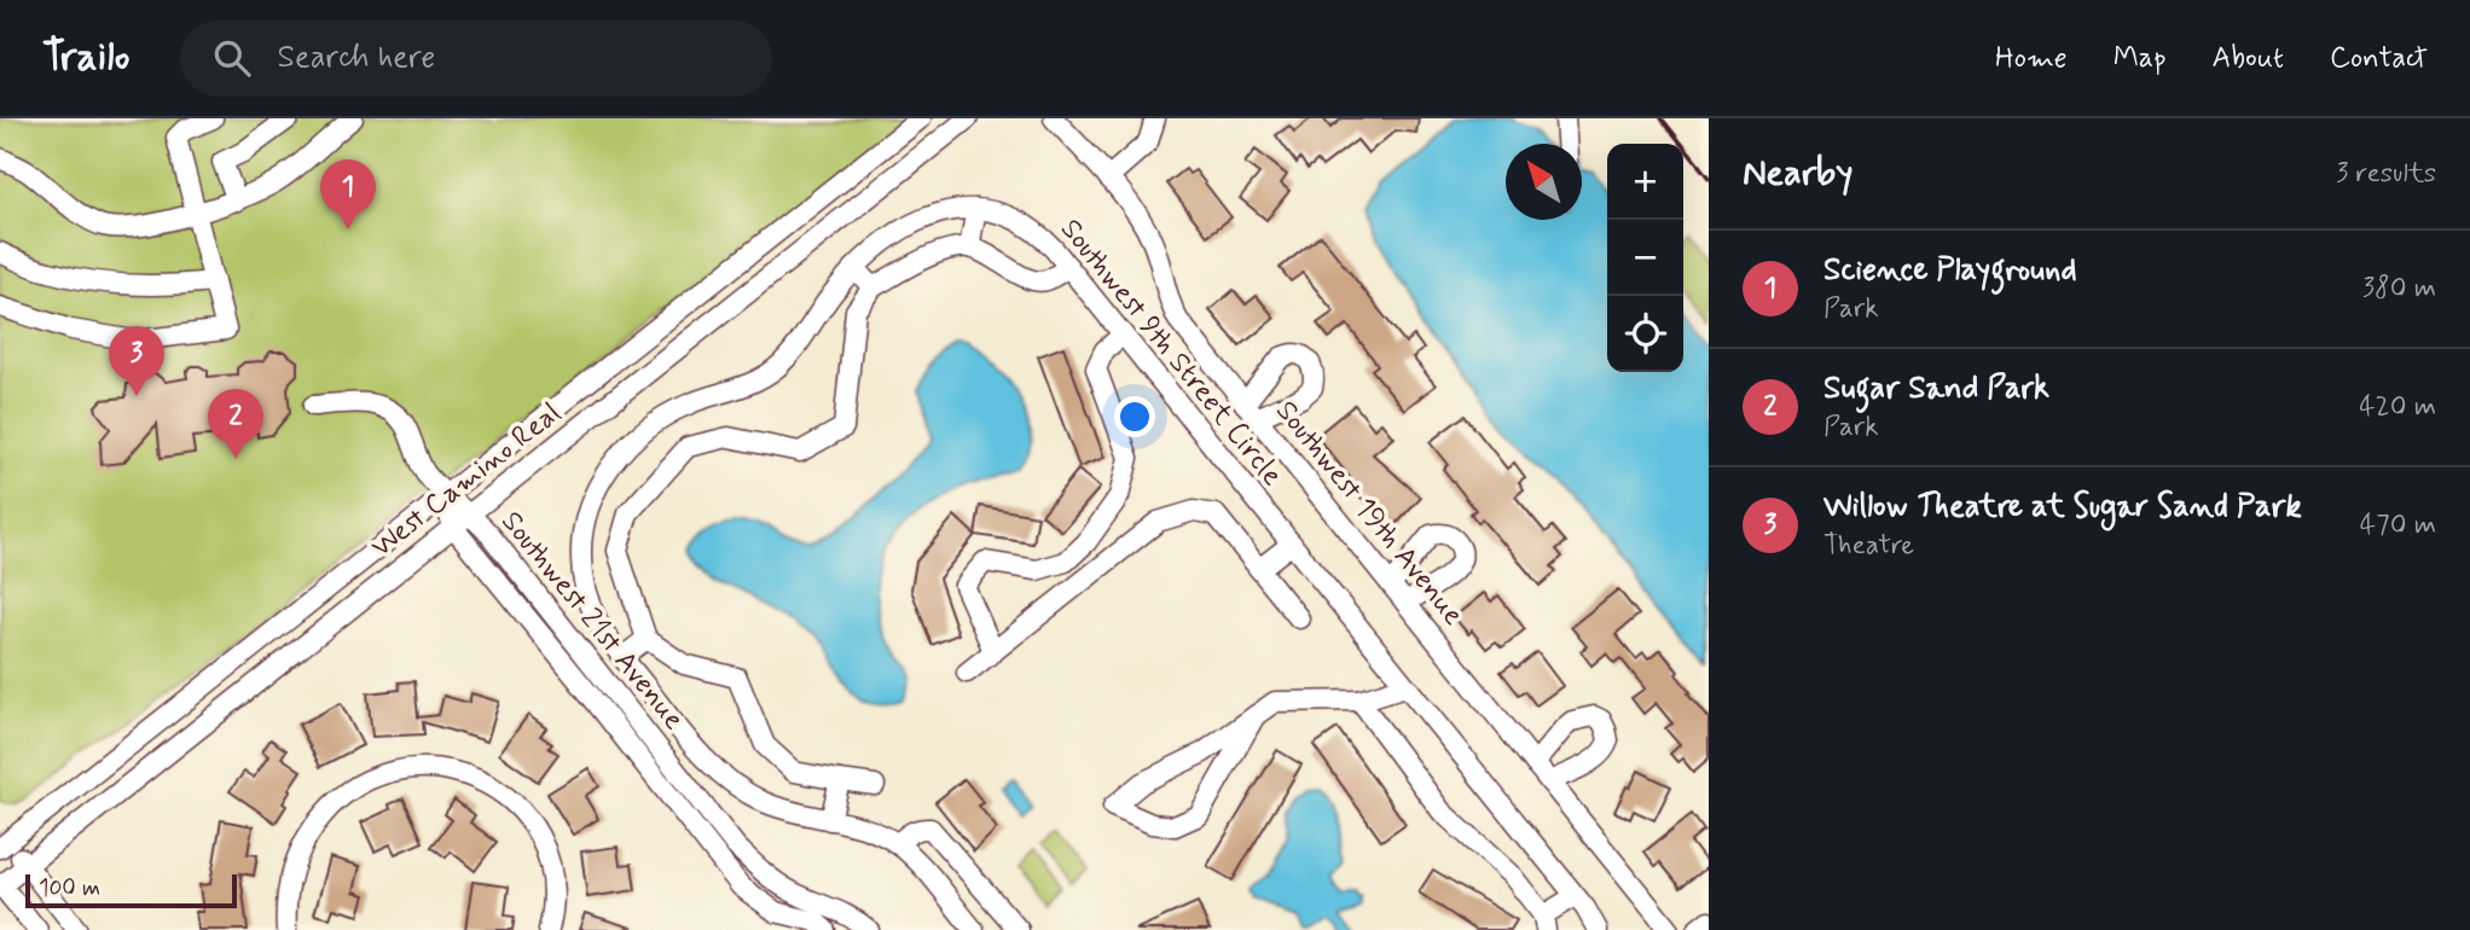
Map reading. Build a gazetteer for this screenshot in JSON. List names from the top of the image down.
{
  "streets": {
    "street": [
      "Southwest 9th Street Circle",
      "West Camino Real",
      "Southwest 19th Avenue",
      "Southwest 21st Avenue"
    ]
  },
  "crossings": [
    ["West Camino Real", "Southwest 21st Avenue"]
  ],
  "scale_bar": "100 m",
  "north": "top left",
  "page": {
    "header": "Trailo",
    "search": "Search here",
    "nav": [
      "Home",
      "Map",
      "About",
      "Contact"
    ],
    "heading": ["Nearby", "3 results"],
    "map_buttons": ["+", "−"],
    "pins": ["1", "3", "2"],
    "list": [
      {
        "mark": "1",
        "name": "Science Playground",
        "note": "Park",
        "value": "380 m"
      },
      {
        "mark": "2",
        "name": "Sugar Sand Park",
        "note": "Park",
        "value": "420 m"
      },
      {
        "mark": "3",
        "name": "Willow Theatre at Sugar Sand Park",
        "note": "Theatre",
        "value": "470 m"
      }
    ],
    "scale": "100 m"
  }
}
